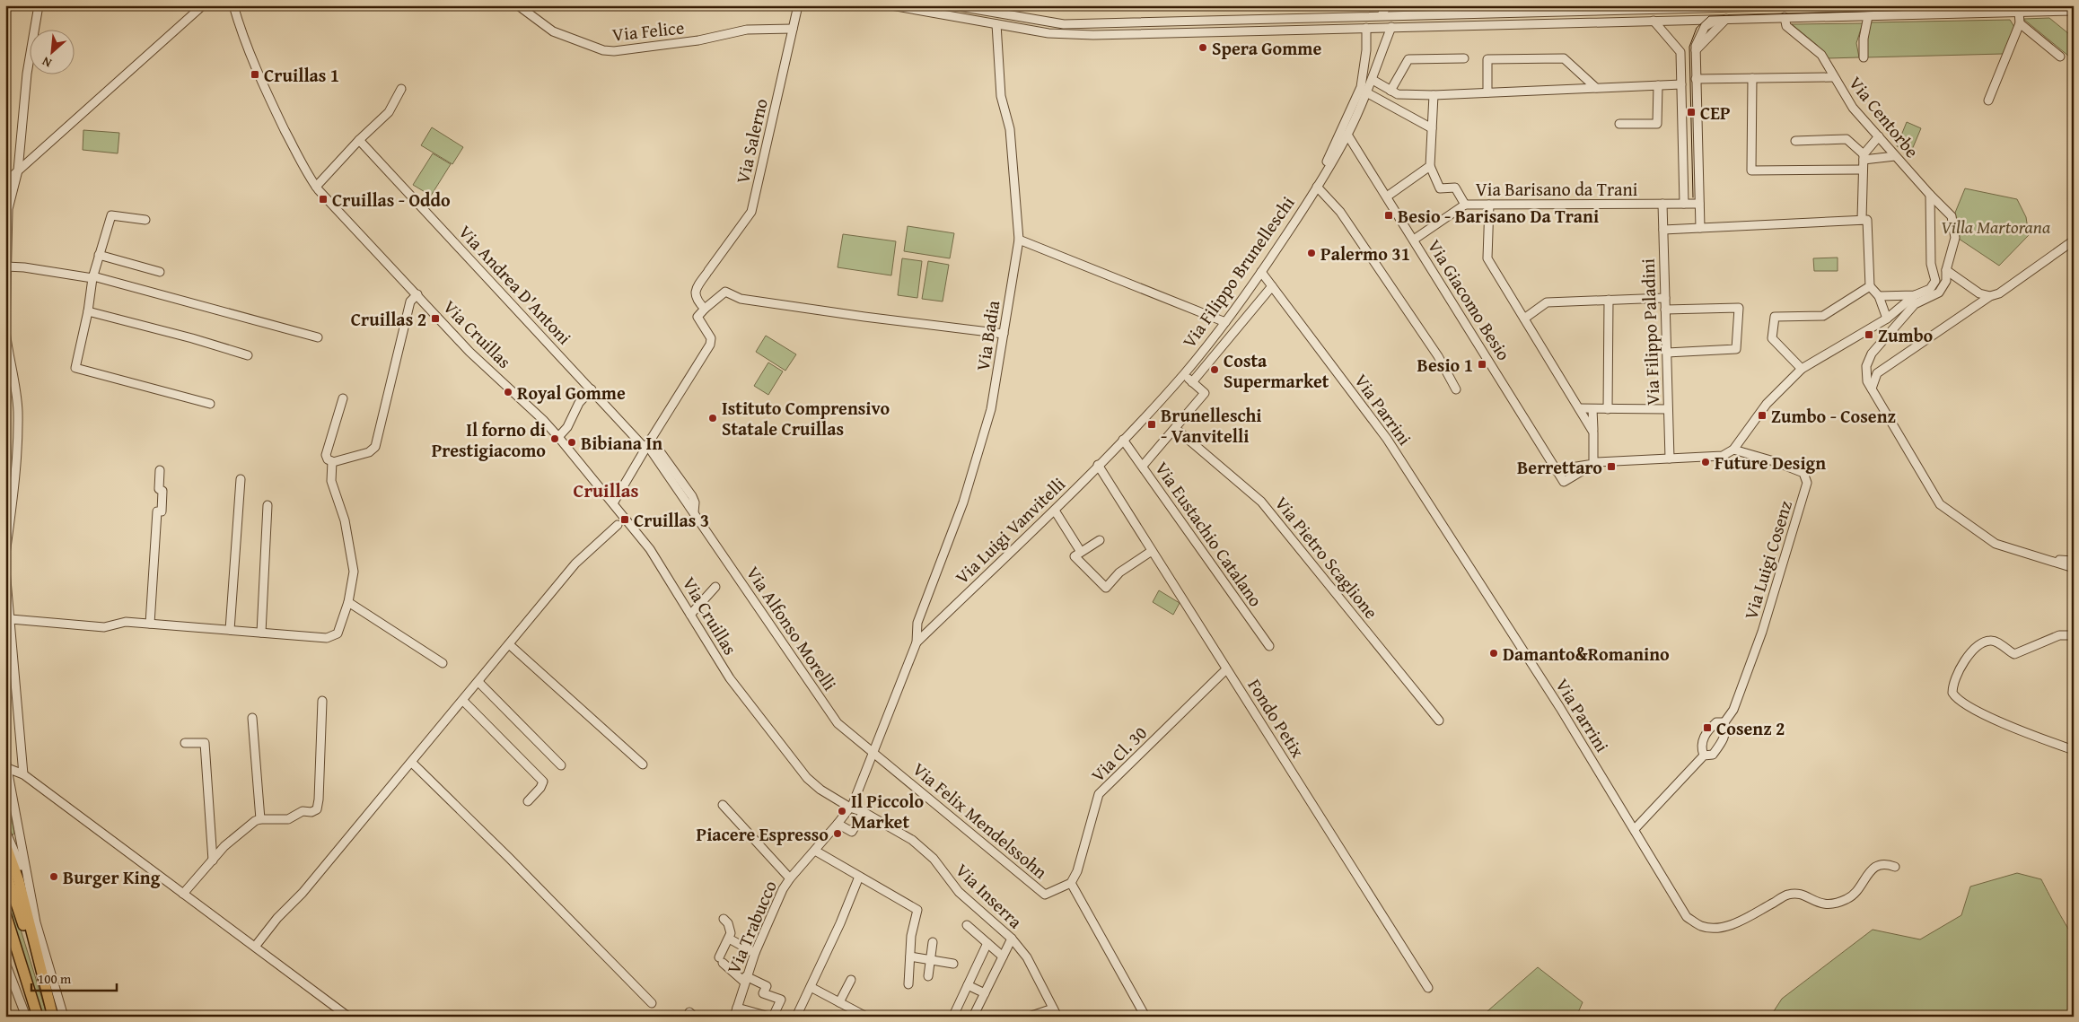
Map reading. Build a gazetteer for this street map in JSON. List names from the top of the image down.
{
  "streets": {
    "street": [
      "Via Felice",
      "Via Centorbe",
      "Via Salerno",
      "Via Barisano da Trani",
      "Via Filippo Brunelleschi",
      "Via Andrea D'Antoni",
      "Via Giacomo Besio",
      "Via Filippo Paladini",
      "Via Cruillas",
      "Via Badia",
      "Via Parrini",
      "Via Luigi Vanvitelli",
      "Via Eustachio Catalano",
      "Via Pietro Scaglione",
      "Via Luigi Cosenz",
      "Via Alfonso Morelli",
      "Fondo Petix",
      "Via Cl. 30",
      "Via Felix Mendelssohn",
      "Via Inserra",
      "Via Trabucco"
    ]
  },
  "crossings": [
    ["Via Felice", "Via Salerno"],
    ["Via Barisano da Trani", "Via Giacomo Besio"],
    ["Via Barisano da Trani", "Via Filippo Paladini"],
    ["Via Filippo Brunelleschi", "Via Giacomo Besio"],
    ["Via Filippo Brunelleschi", "Via Parrini"],
    ["Via Filippo Brunelleschi", "Via Luigi Vanvitelli"],
    ["Via Filippo Brunelleschi", "Via Eustachio Catalano"],
    ["Via Filippo Brunelleschi", "Via Pietro Scaglione"],
    ["Via Andrea D'Antoni", "Via Alfonso Morelli"],
    ["Via Cruillas", "Via Inserra"],
    ["Via Cruillas", "Via Trabucco"],
    ["Via Badia", "Via Luigi Vanvitelli"],
    ["Via Badia", "Via Trabucco"],
    ["Via Parrini", "Via Luigi Cosenz"],
    ["Via Luigi Vanvitelli", "Via Eustachio Catalano"],
    ["Via Luigi Vanvitelli", "Fondo Petix"],
    ["Via Luigi Vanvitelli", "Via Trabucco"],
    ["Via Alfonso Morelli", "Via Felix Mendelssohn"],
    ["Via Alfonso Morelli", "Via Trabucco"],
    ["Fondo Petix", "Via Cl. 30"],
    ["Via Cl. 30", "Via Felix Mendelssohn"],
    ["Via Felix Mendelssohn", "Via Trabucco"],
    ["Via Inserra", "Via Trabucco"]
  ],
  "districts": ["Cruillas"],
  "parks": ["Villa Martorana"],
  "places": {
    "other": [
      "Spera Gomme",
      "Palermo 31",
      "Costa Supermarket",
      "Royal Gomme",
      "Istituto Comprensivo Statale Cruillas",
      "Il forno di Prestigiacomo",
      "Bibiana In",
      "Future Design",
      "Damanto&Romanino",
      "Il Piccolo Market",
      "Piacere Espresso",
      "Burger King"
    ],
    "transit": [
      "Cruillas 1",
      "CEP",
      "Cruillas - Oddo",
      "Besio - Barisano Da Trani",
      "Cruillas 2",
      "Zumbo",
      "Besio 1",
      "Zumbo - Cosenz",
      "Brunelleschi - Vanvitelli",
      "Berrettaro",
      "Cruillas 3",
      "Cosenz 2"
    ]
  },
  "scale_bar": "100 m",
  "north": "bottom left"
}
